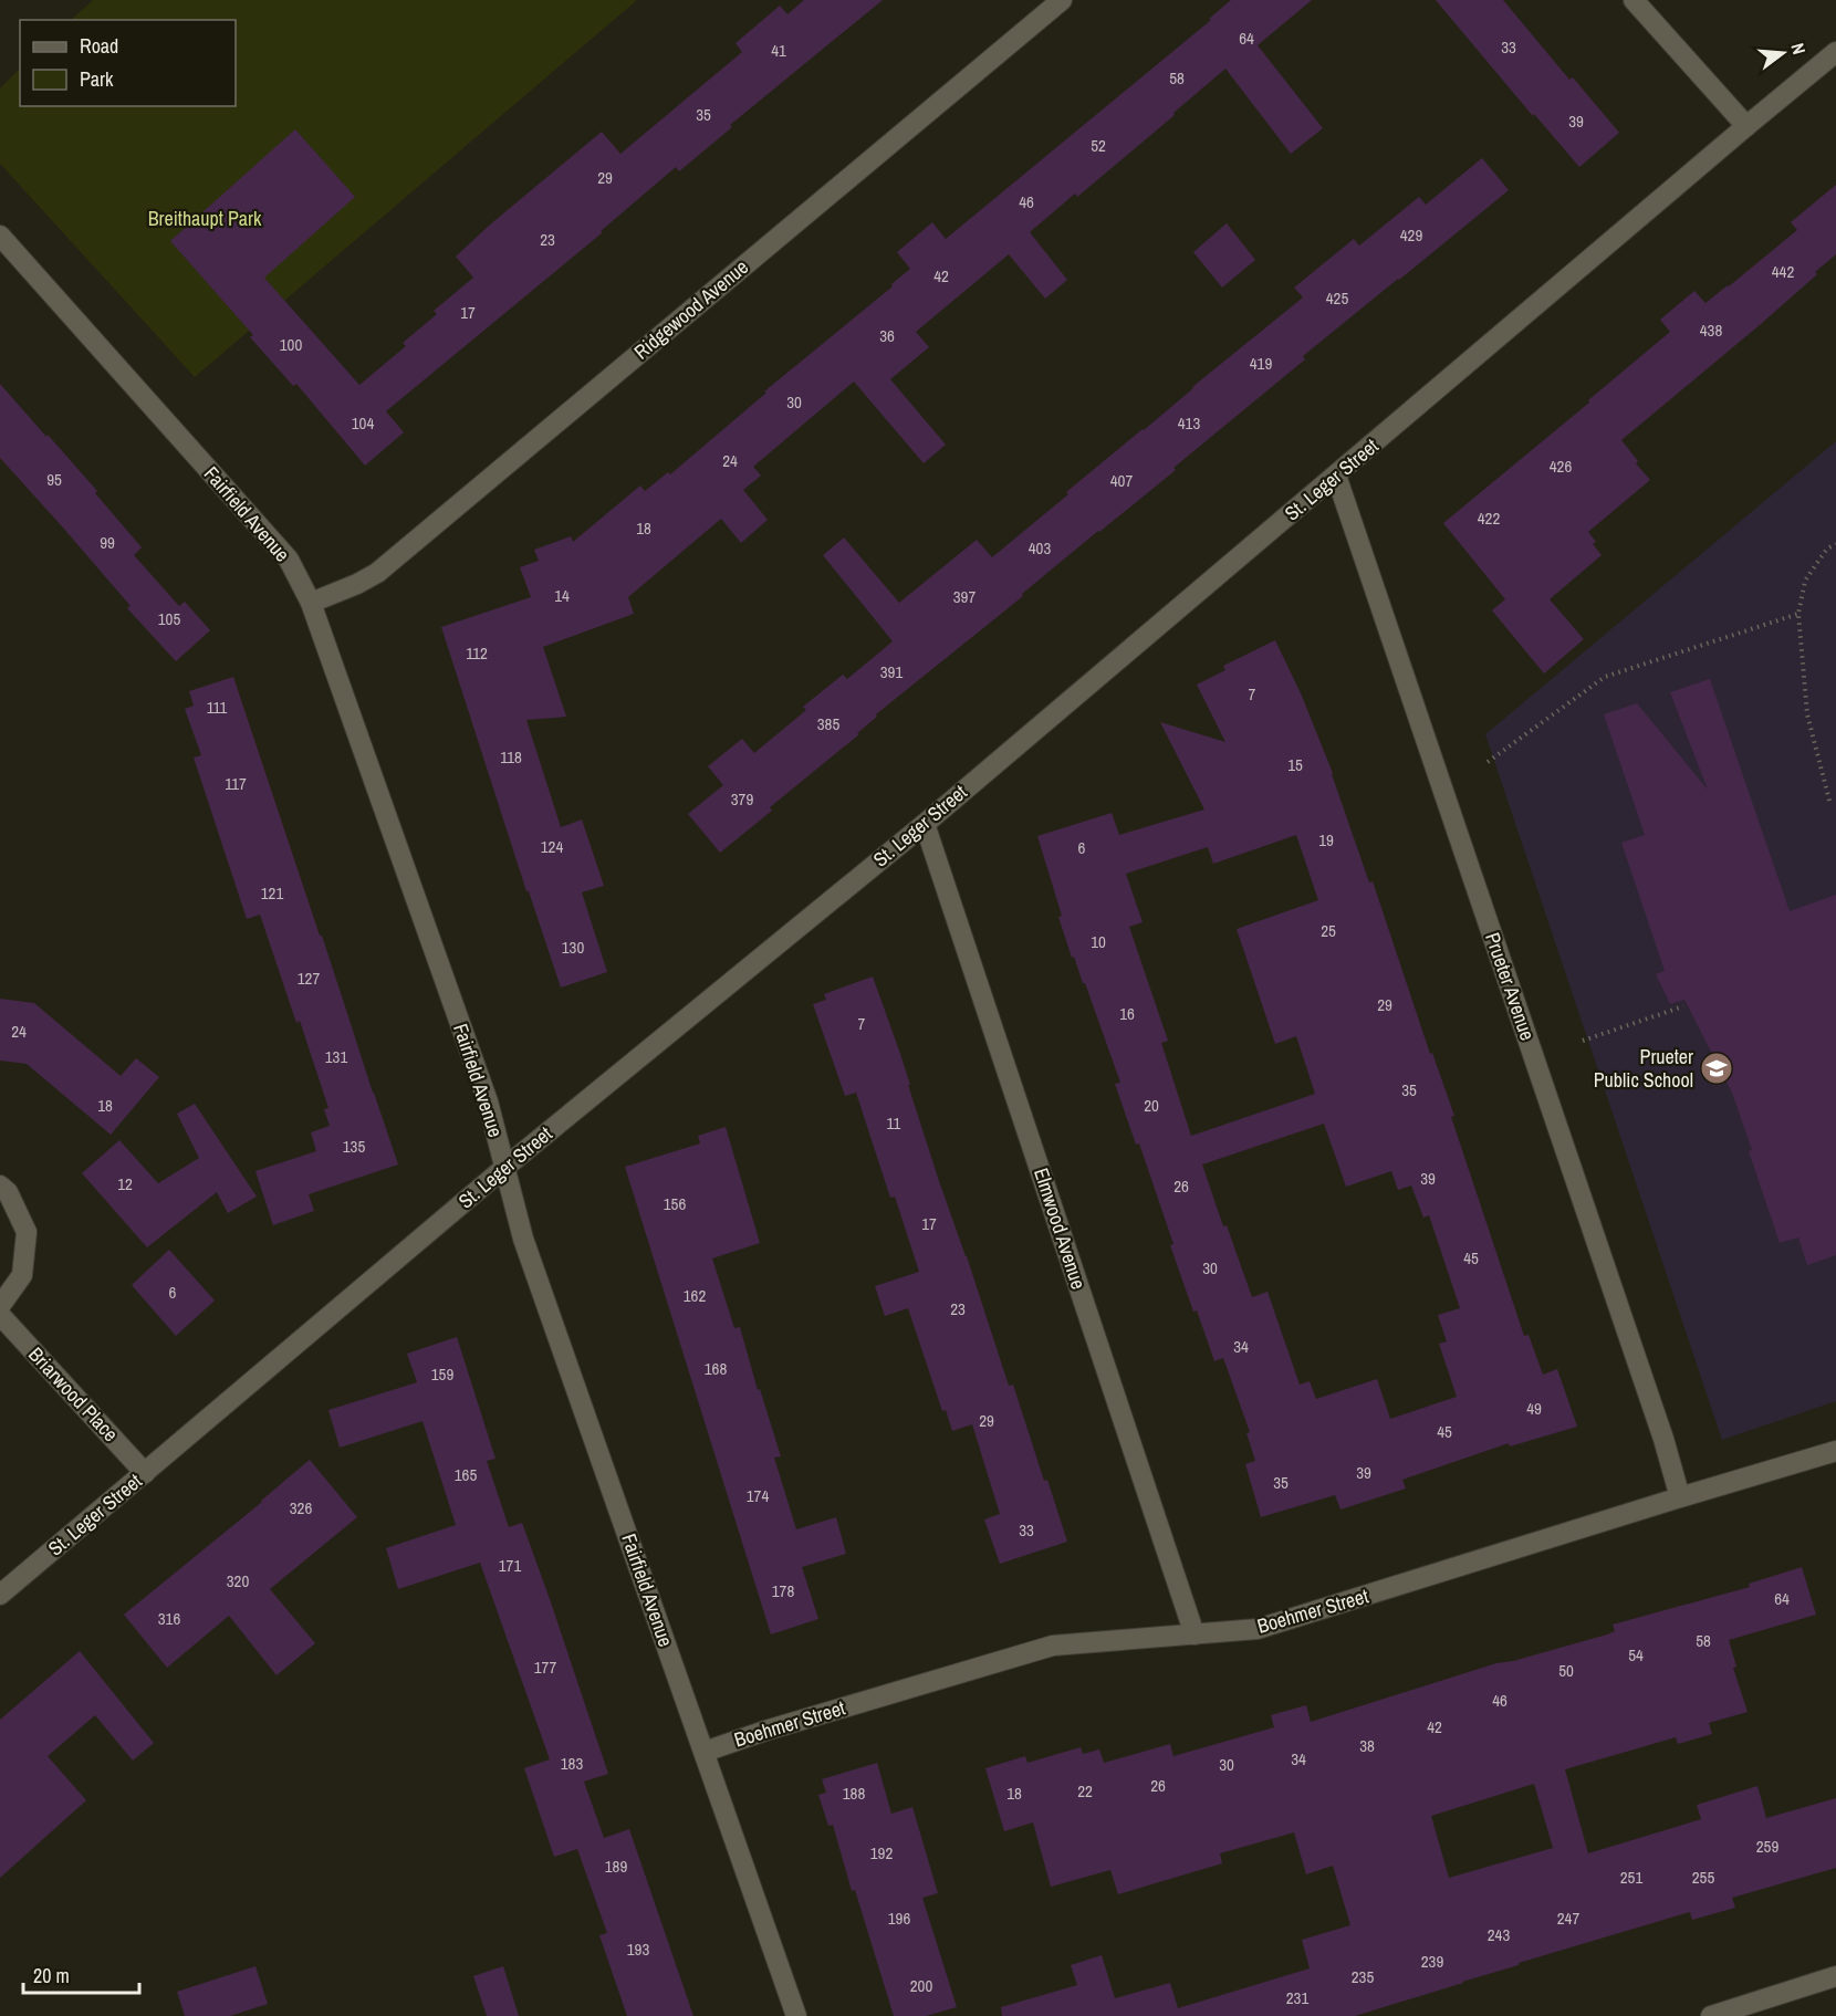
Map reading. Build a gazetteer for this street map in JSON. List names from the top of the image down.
{
  "streets": {
    "street": [
      "Ridgewood Avenue",
      "St. Leger Street",
      "Fairfield Avenue",
      "Prueter Avenue",
      "Elmwood Avenue",
      "Briarwood Place",
      "Boehmer Street"
    ]
  },
  "crossings": [
    ["Ridgewood Avenue", "Fairfield Avenue"],
    ["St. Leger Street", "Fairfield Avenue"],
    ["St. Leger Street", "Prueter Avenue"],
    ["St. Leger Street", "Elmwood Avenue"],
    ["St. Leger Street", "Briarwood Place"],
    ["Fairfield Avenue", "Boehmer Street"],
    ["Prueter Avenue", "Boehmer Street"],
    ["Elmwood Avenue", "Boehmer Street"]
  ],
  "parks": ["Breithaupt Park"],
  "places": {
    "school or university": ["Prueter Public School"]
  },
  "house_numbers": [
    "64",
    "33",
    "41",
    "58",
    "35",
    "39",
    "52",
    "29",
    "46",
    "429",
    "23",
    "442",
    "42",
    "425",
    "17",
    "438",
    "36",
    "100",
    "419",
    "30",
    "104",
    "413",
    "24",
    "426",
    "95",
    "407",
    "422",
    "18",
    "99",
    "403",
    "14",
    "397",
    "105",
    "112",
    "391",
    "7",
    "111",
    "385",
    "118",
    "15",
    "117",
    "379",
    "19",
    "124",
    "6",
    "121",
    "25",
    "10",
    "130",
    "127",
    "29",
    "16",
    "7",
    "24",
    "131",
    "35",
    "18",
    "20",
    "11",
    "135",
    "39",
    "12",
    "26",
    "156",
    "17",
    "45",
    "30",
    "6",
    "162",
    "23",
    "34",
    "168",
    "159",
    "49",
    "29",
    "45",
    "39",
    "165",
    "35",
    "174",
    "326",
    "33",
    "171",
    "320",
    "178",
    "64",
    "316",
    "58",
    "54",
    "177",
    "50",
    "46",
    "42",
    "38",
    "34",
    "183",
    "30",
    "26",
    "22",
    "188",
    "18",
    "259",
    "192",
    "189",
    "251",
    "255",
    "196",
    "247",
    "243",
    "193",
    "239",
    "235",
    "200",
    "231"
  ],
  "legend": ["Road", "Park"],
  "scale_bar": "20 m",
  "north": "right"
}
